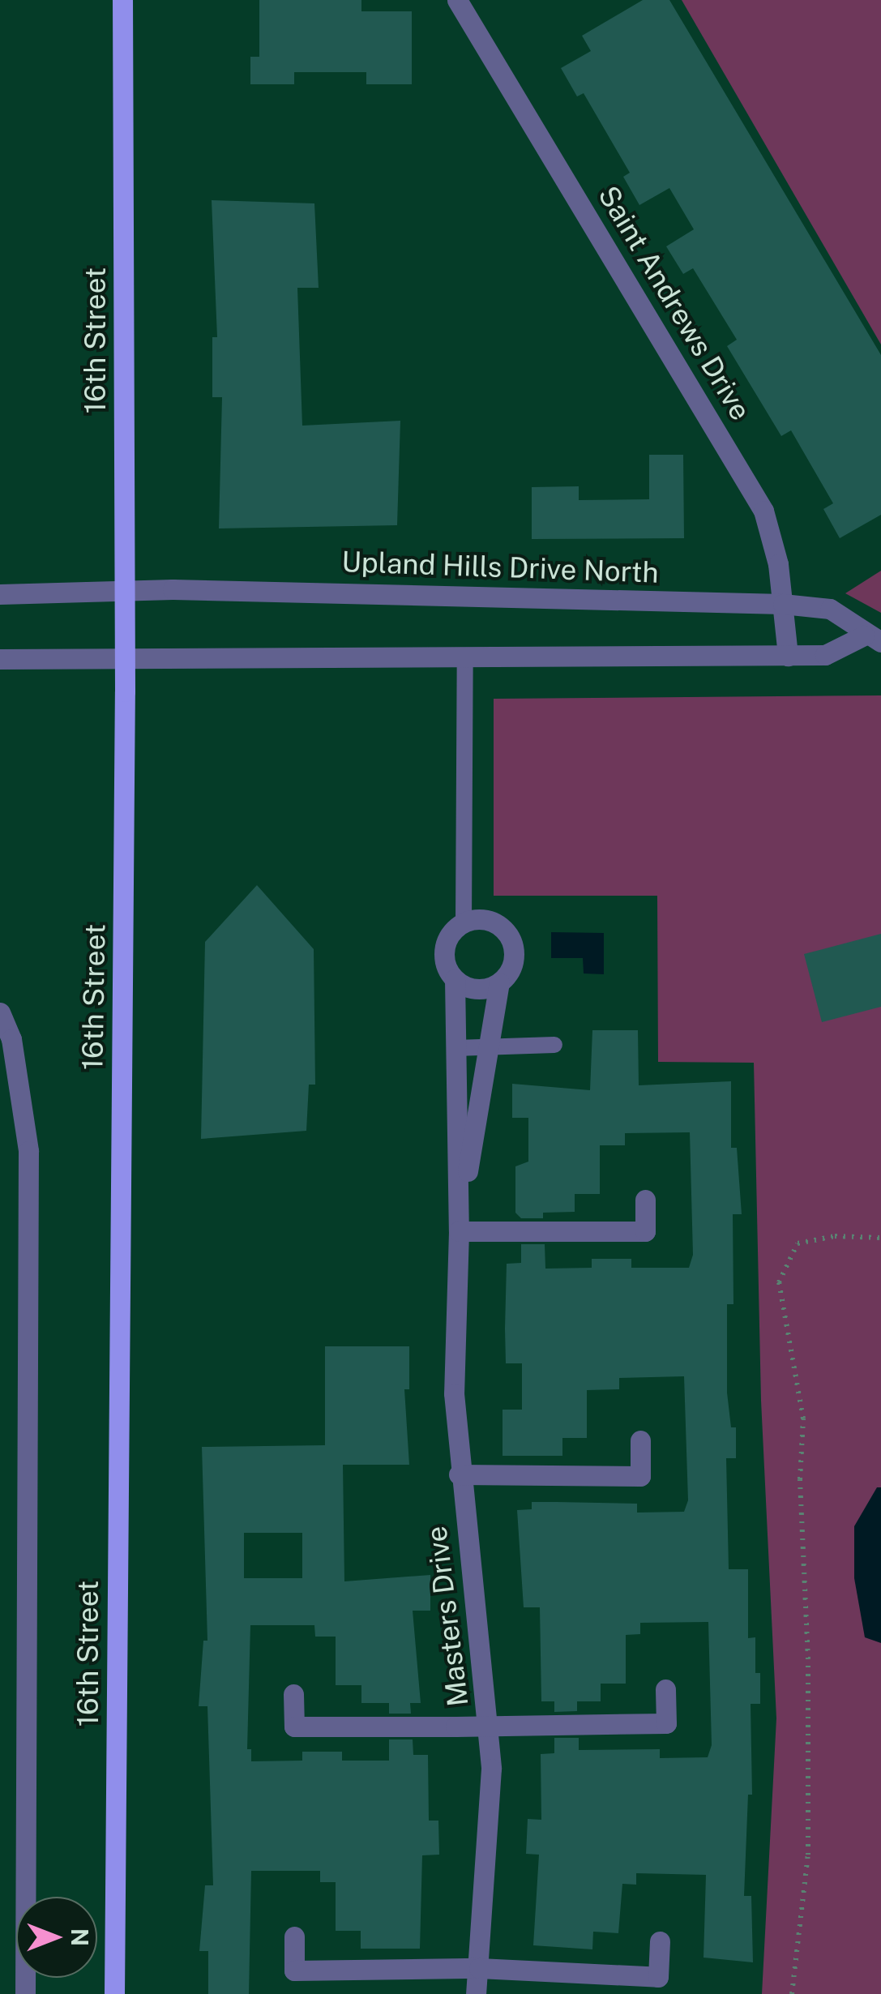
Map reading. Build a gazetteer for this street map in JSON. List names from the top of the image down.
{
  "streets": {
    "main road": ["16th Street"],
    "street": ["Saint Andrews Drive", "Upland Hills Drive North", "Masters Drive"]
  },
  "crossings": [
    ["Saint Andrews Drive", "Upland Hills Drive North"],
    ["16th Street", "Upland Hills Drive North"]
  ],
  "north": "right"
}
